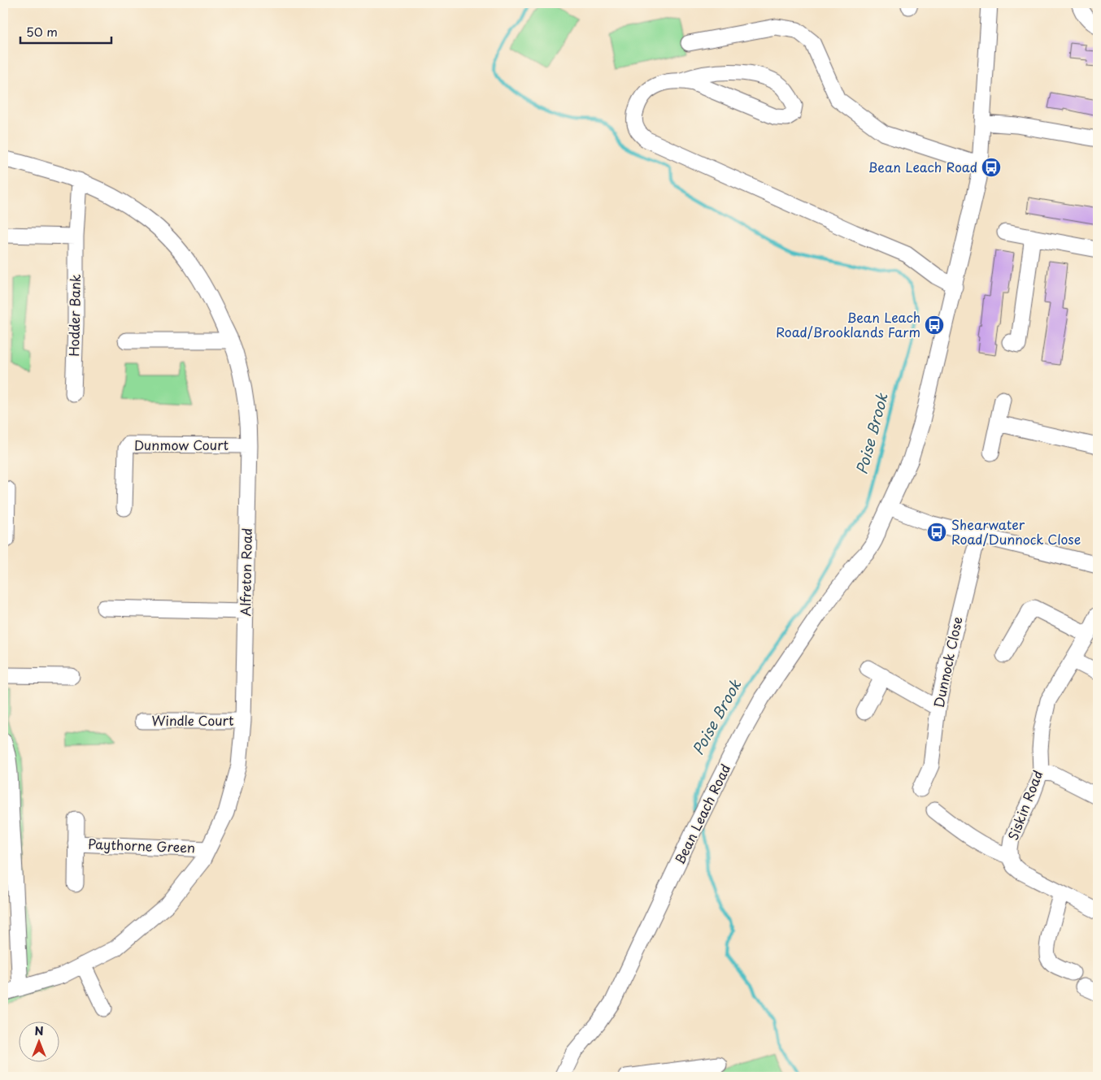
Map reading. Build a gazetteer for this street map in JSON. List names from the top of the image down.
{
  "streets": {
    "street": [
      "Hodder Bank",
      "Dunmow Court",
      "Alfreton Road",
      "Dunnock Close",
      "Windle Court",
      "Siskin Road",
      "Bean Leach Road",
      "Paythorne Green"
    ]
  },
  "crossings": [
    ["Hodder Bank", "Alfreton Road"],
    ["Dunmow Court", "Alfreton Road"],
    ["Alfreton Road", "Windle Court"],
    ["Alfreton Road", "Paythorne Green"]
  ],
  "water": ["Poise Brook"],
  "places": {
    "bus stop": ["Bean Leach Road", "Bean Leach Road/Brooklands Farm", "Shearwater Road/Dunnock Close"]
  },
  "scale_bar": "50 m",
  "north": "top"
}
